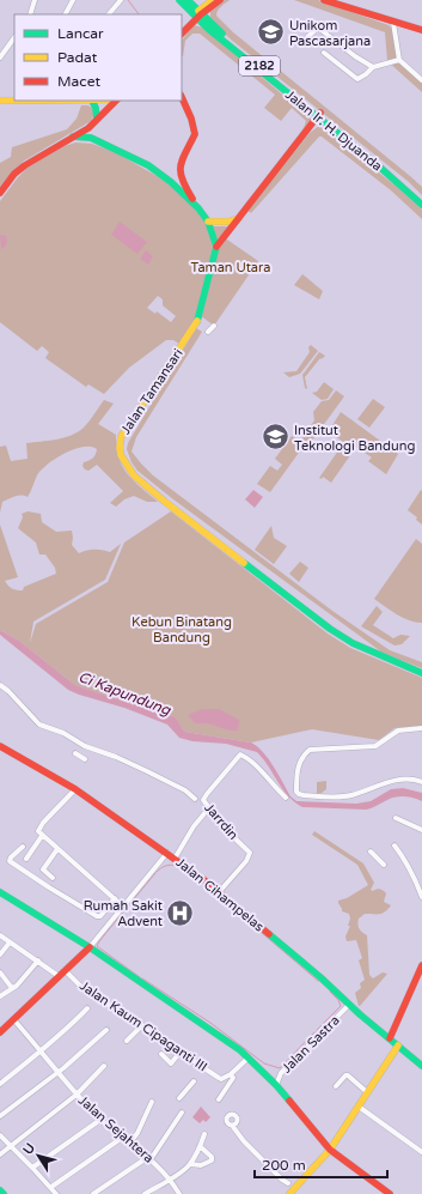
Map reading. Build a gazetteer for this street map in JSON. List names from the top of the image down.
{
  "streets": {
    "main road": [
      "2182",
      "Jalan Ir. H. Djuanda",
      "Jalan Tamansari",
      "Jalan Cihampelas"
    ],
    "street": [
      "Jarrdin",
      "Jalan Kaum Cipaganti III",
      "Jalan Sastra",
      "Jalan Sejahtera"
    ]
  },
  "crossings": [
    ["Jarrdin", "Jalan Cihampelas"],
    ["Jalan Cihampelas", "Jalan Sastra"]
  ],
  "water": ["Ci Kapundung"],
  "parks": ["Taman Utara", "Kebun Binatang Bandung"],
  "places": {
    "school or university": ["Unikom Pascasarjana", "Institut Teknologi Bandung"],
    "hospital": ["Rumah Sakit Advent"]
  },
  "legend": ["Lancar", "Padat", "Macet"],
  "scale_bar": "200 m",
  "north": "top left"
}
